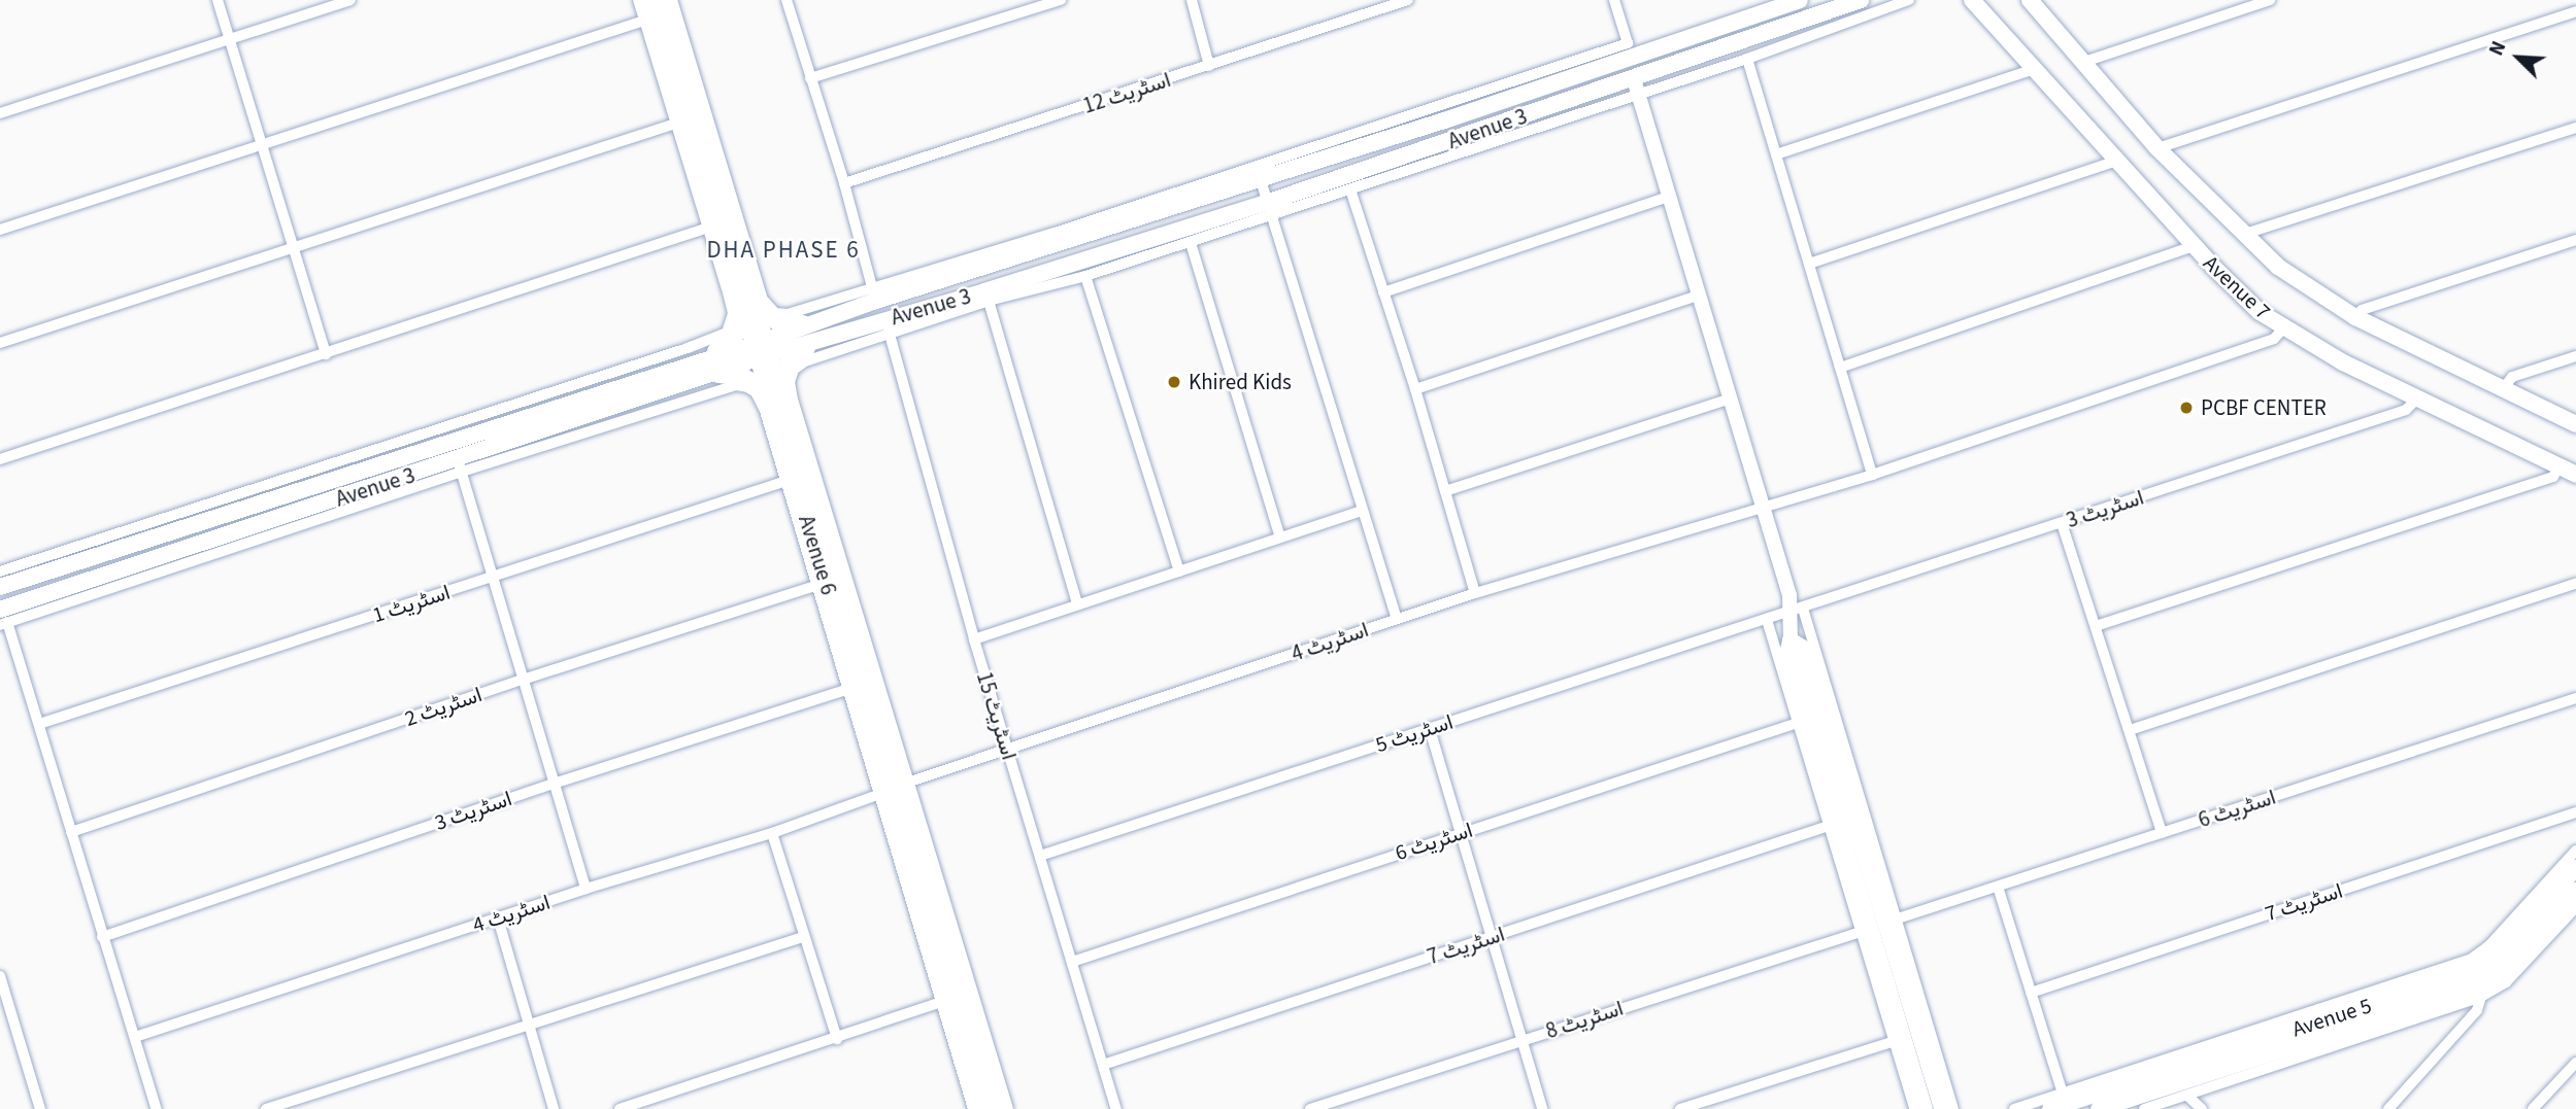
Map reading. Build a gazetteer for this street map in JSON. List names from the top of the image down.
{
  "streets": {
    "main road": [
      "Avenue 3",
      "Avenue 7",
      "Avenue 6",
      "Avenue 5"
    ],
    "street": [
      "اسٹریٹ 12",
      "اسٹریٹ 3",
      "اسٹریٹ 1",
      "اسٹریٹ 4",
      "اسٹریٹ 2",
      "اسٹریٹ 15",
      "اسٹریٹ 5",
      "اسٹریٹ 6",
      "اسٹریٹ 7",
      "اسٹریٹ 8"
    ]
  },
  "crossings": [
    ["Avenue 3", "Avenue 6"],
    ["Avenue 3", "اسٹریٹ 15"],
    ["Avenue 7", "اسٹریٹ 3"],
    ["اسٹریٹ 3", "اسٹریٹ 5"],
    ["Avenue 6", "اسٹریٹ 4"],
    ["اسٹریٹ 4", "اسٹریٹ 15"],
    ["اسٹریٹ 15", "اسٹریٹ 5"],
    ["اسٹریٹ 15", "اسٹریٹ 6"],
    ["اسٹریٹ 15", "اسٹریٹ 7"]
  ],
  "districts": ["DHA PHASE 6"],
  "places": ["Khired Kids", "PCBF CENTER"],
  "north": "top left"
}
